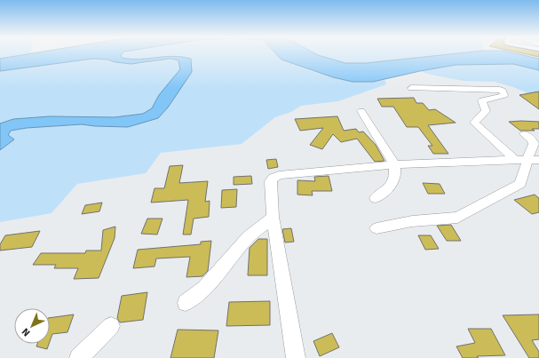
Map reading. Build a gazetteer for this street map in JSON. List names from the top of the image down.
{
  "north": "bottom left"
}
